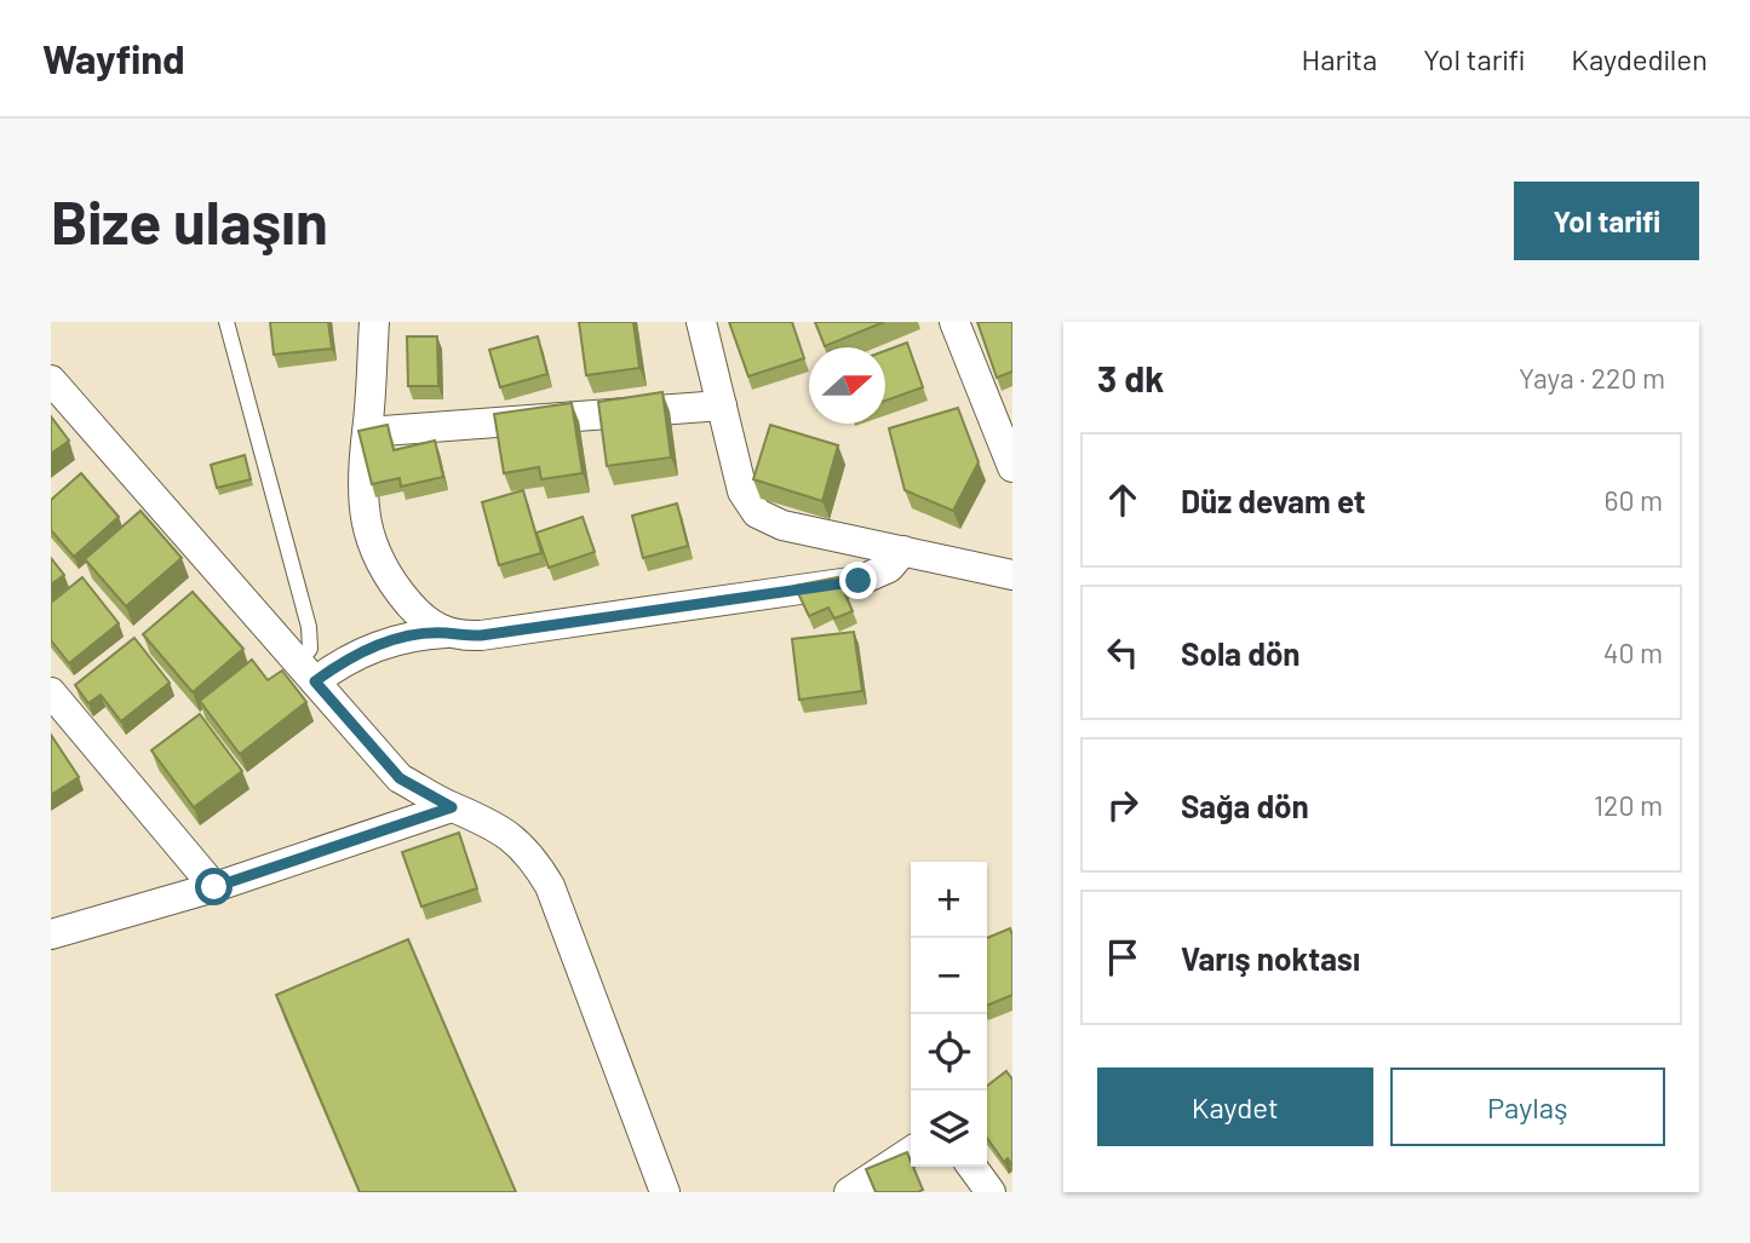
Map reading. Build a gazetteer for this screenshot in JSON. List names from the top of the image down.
{
  "north": "right",
  "page": {
    "header": "Wayfind",
    "nav": ["Harita", "Yol tarifi", "Kaydedilen"],
    "buttons": [
      "Yol tarifi",
      ["Kaydet", "Paylaş"]
    ],
    "title": "Bize ulaşın",
    "heading": ["3 dk", "Yaya · 220 m"],
    "list": [
      ["Düz devam et", "60 m"],
      ["Sola dön", "40 m"],
      ["Sağa dön", "120 m"],
      "Varış noktası"
    ],
    "map_buttons": ["+", "−"]
  }
}
